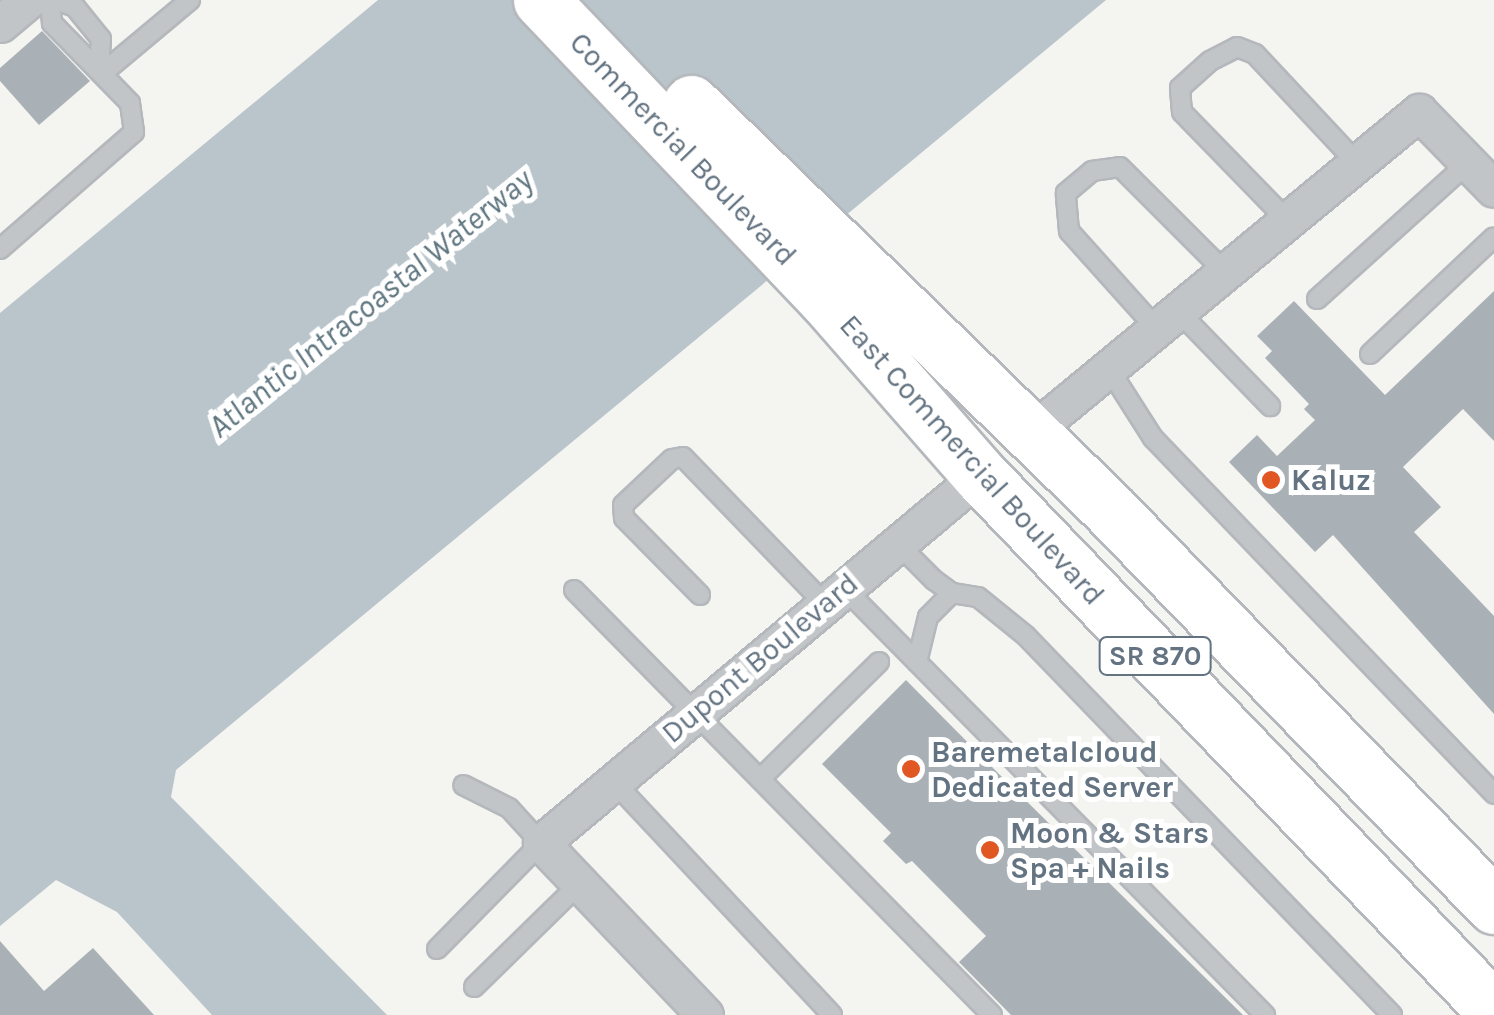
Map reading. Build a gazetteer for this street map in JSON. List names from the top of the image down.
{
  "streets": {
    "main road": ["Commercial Boulevard", "East Commercial Boulevard", "SR 870"],
    "street": ["Dupont Boulevard"]
  },
  "crossings": [
    ["Commercial Boulevard", "East Commercial Boulevard"],
    ["East Commercial Boulevard", "Dupont Boulevard"]
  ],
  "water": ["Atlantic Intracoastal Waterway"],
  "places": ["Kaluz", "Baremetalcloud Dedicated Server", "Moon & Stars Spa + Nails"]
}
